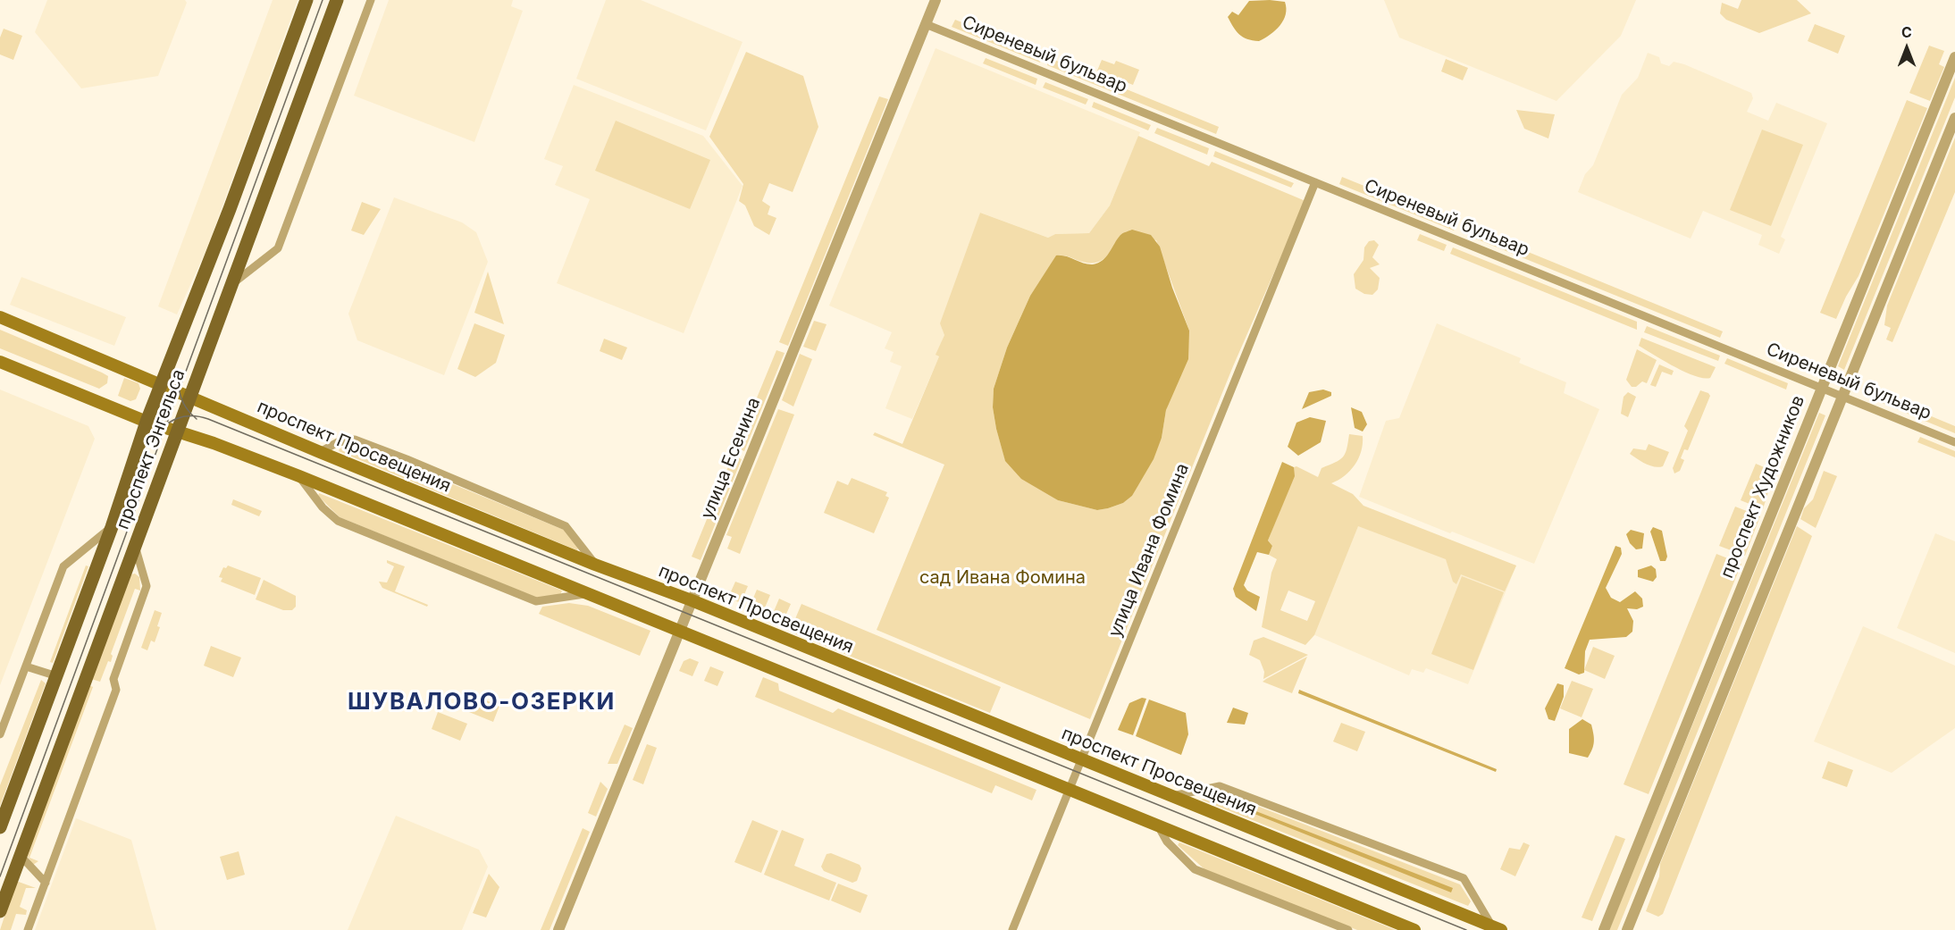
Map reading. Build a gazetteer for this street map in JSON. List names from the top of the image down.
{
  "streets": {
    "main road": ["проспект Просвещения", "проспект Энгельса"],
    "street": [
      "Сиреневый бульвар",
      "улица Есенина",
      "проспект Художников",
      "улица Ивана Фомина"
    ]
  },
  "crossings": [
    ["Сиреневый бульвар", "улица Есенина"],
    ["Сиреневый бульвар", "проспект Художников"],
    ["Сиреневый бульвар", "улица Ивана Фомина"],
    ["проспект Просвещения", "проспект Энгельса"],
    ["проспект Просвещения", "улица Есенина"],
    ["проспект Просвещения", "улица Ивана Фомина"]
  ],
  "districts": ["ШУВАЛОВО-ОЗЕРКИ"],
  "parks": ["сад Ивана Фомина"],
  "north": "top"
}
